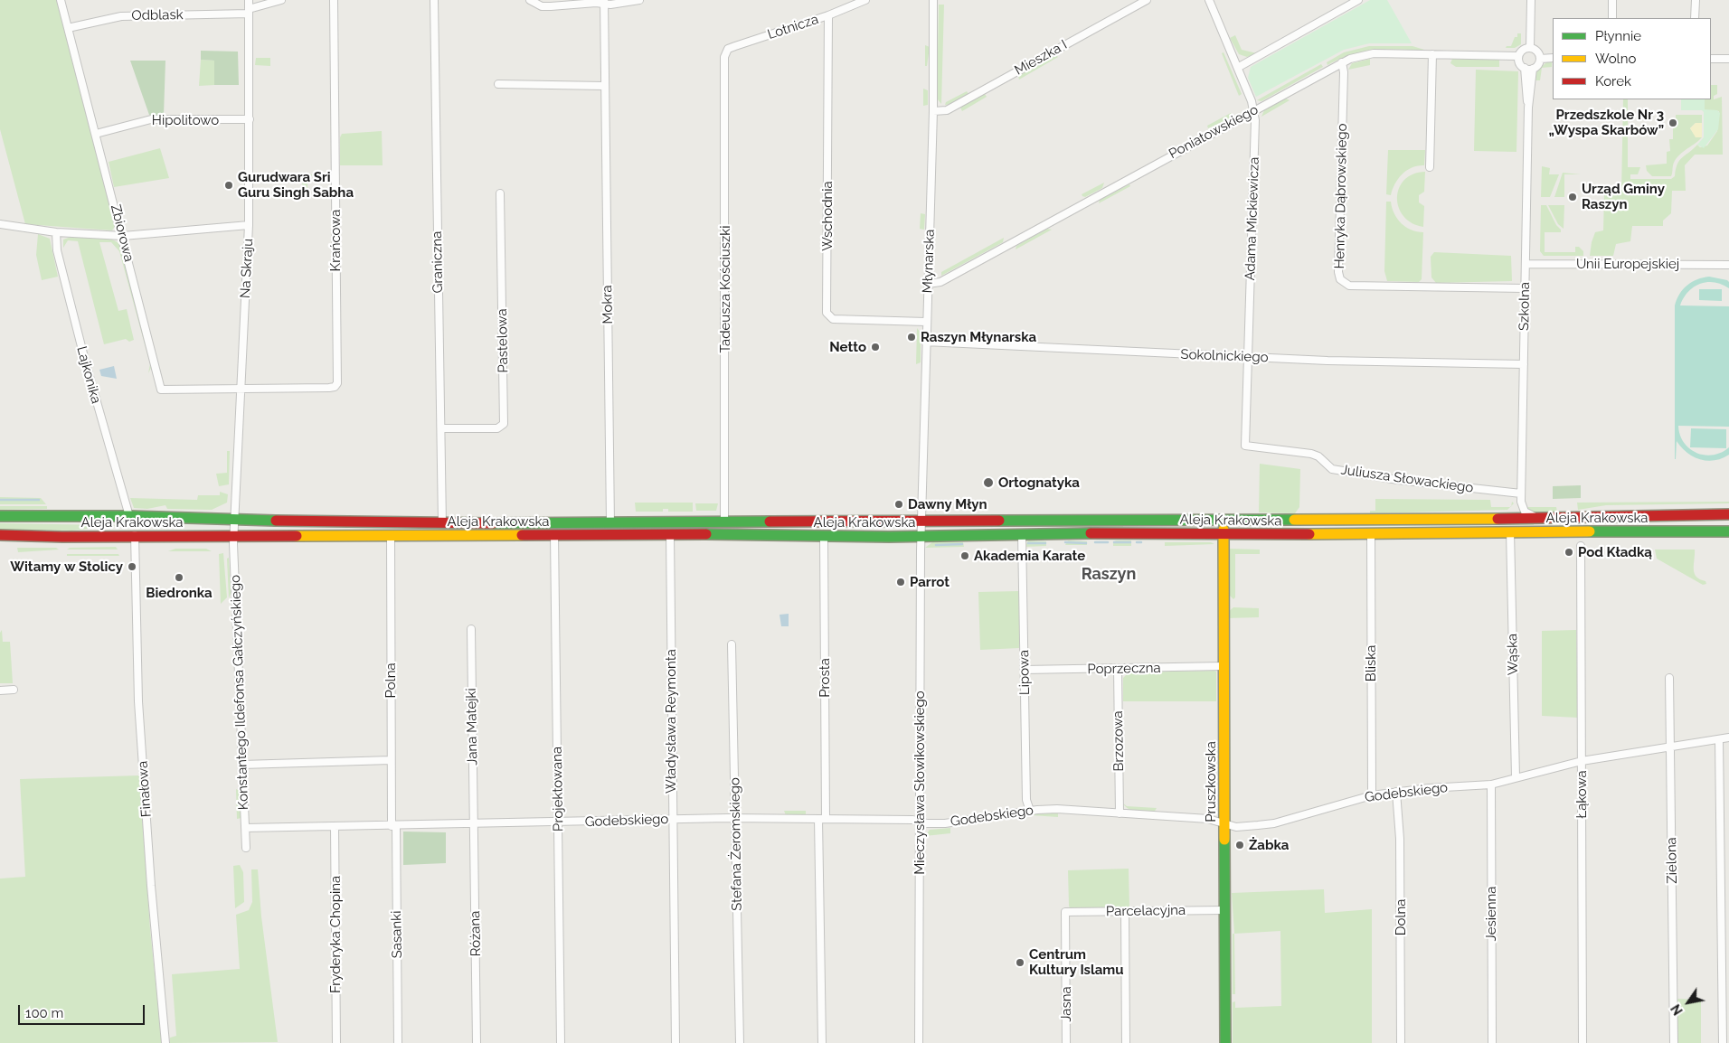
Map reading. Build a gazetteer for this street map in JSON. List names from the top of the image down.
{
  "streets": {
    "main road": ["Aleja Krakowska", "Pruszkowska"],
    "street": [
      "Odblask",
      "Lotnicza",
      "Mieszka I",
      "Hipolitowo",
      "Poniatowskiego",
      "Henryka Dąbrowskiego",
      "Wschodnia",
      "Adama Mickiewicza",
      "Zbiorowa",
      "Krańcowa",
      "Młynarska",
      "Graniczna",
      "Unii Europejskiej",
      "Na Skraju",
      "Tadeusza Kościuszki",
      "Mokra",
      "Szkolna",
      "Pastelowa",
      "Sokolnickiego",
      "Lajkonika",
      "Juliusza Słowackiego",
      "Wąska",
      "Bliska",
      "Poprzeczna",
      "Lipowa",
      "Prosta",
      "Polna",
      "Konstantego Ildefonsa Gałczyńskiego",
      "Władysława Reymonta",
      "Jana Matejki",
      "Brzozowa",
      "Mieczysława Słowikowskiego",
      "Finałowa",
      "Projektowana",
      "Godebskiego",
      "Łąkowa",
      "Stefana Żeromskiego",
      "Zielona",
      "Parcelacyjna",
      "Jesienna",
      "Dolna",
      "Różana",
      "Fryderyka Chopina",
      "Sasanki",
      "Jasna"
    ]
  },
  "crossings": [
    ["Odblask", "Zbiorowa"],
    ["Odblask", "Na Skraju"],
    ["Lotnicza", "Wschodnia"],
    ["Lotnicza", "Tadeusza Kościuszki"],
    ["Mieszka I", "Młynarska"],
    ["Hipolitowo", "Zbiorowa"],
    ["Hipolitowo", "Na Skraju"],
    ["Poniatowskiego", "Henryka Dąbrowskiego"],
    ["Poniatowskiego", "Adama Mickiewicza"],
    ["Poniatowskiego", "Młynarska"],
    ["Poniatowskiego", "Szkolna"],
    ["Henryka Dąbrowskiego", "Szkolna"],
    ["Wschodnia", "Młynarska"],
    ["Adama Mickiewicza", "Sokolnickiego"],
    ["Adama Mickiewicza", "Juliusza Słowackiego"],
    ["Zbiorowa", "Krańcowa"],
    ["Zbiorowa", "Na Skraju"],
    ["Krańcowa", "Na Skraju"],
    ["Młynarska", "Sokolnickiego"],
    ["Młynarska", "Aleja Krakowska"],
    ["Młynarska", "Mieczysława Słowikowskiego"],
    ["Graniczna", "Pastelowa"],
    ["Graniczna", "Aleja Krakowska"],
    ["Unii Europejskiej", "Szkolna"],
    ["Na Skraju", "Aleja Krakowska"],
    ["Na Skraju", "Konstantego Ildefonsa Gałczyńskiego"],
    ["Tadeusza Kościuszki", "Aleja Krakowska"],
    ["Mokra", "Aleja Krakowska"],
    ["Szkolna", "Sokolnickiego"],
    ["Szkolna", "Juliusza Słowackiego"],
    ["Lajkonika", "Aleja Krakowska"],
    ["Aleja Krakowska", "Wąska"],
    ["Aleja Krakowska", "Bliska"],
    ["Aleja Krakowska", "Lipowa"],
    ["Aleja Krakowska", "Prosta"],
    ["Aleja Krakowska", "Polna"],
    ["Aleja Krakowska", "Konstantego Ildefonsa Gałczyńskiego"],
    ["Aleja Krakowska", "Władysława Reymonta"],
    ["Aleja Krakowska", "Pruszkowska"],
    ["Aleja Krakowska", "Mieczysława Słowikowskiego"],
    ["Aleja Krakowska", "Finałowa"],
    ["Aleja Krakowska", "Projektowana"],
    ["Wąska", "Godebskiego"],
    ["Bliska", "Godebskiego"],
    ["Poprzeczna", "Lipowa"],
    ["Poprzeczna", "Brzozowa"],
    ["Poprzeczna", "Pruszkowska"],
    ["Lipowa", "Godebskiego"],
    ["Prosta", "Godebskiego"],
    ["Polna", "Godebskiego"],
    ["Polna", "Sasanki"],
    ["Konstantego Ildefonsa Gałczyńskiego", "Godebskiego"],
    ["Władysława Reymonta", "Godebskiego"],
    ["Jana Matejki", "Godebskiego"],
    ["Jana Matejki", "Różana"],
    ["Brzozowa", "Godebskiego"],
    ["Pruszkowska", "Godebskiego"],
    ["Pruszkowska", "Parcelacyjna"],
    ["Mieczysława Słowikowskiego", "Godebskiego"],
    ["Projektowana", "Godebskiego"],
    ["Godebskiego", "Łąkowa"],
    ["Godebskiego", "Stefana Żeromskiego"],
    ["Godebskiego", "Zielona"],
    ["Godebskiego", "Jesienna"],
    ["Godebskiego", "Dolna"],
    ["Godebskiego", "Różana"],
    ["Godebskiego", "Fryderyka Chopina"],
    ["Godebskiego", "Sasanki"],
    ["Parcelacyjna", "Jasna"]
  ],
  "districts": ["Raszyn"],
  "places": [
    "Przedszkole Nr 3 „Wyspa Skarbów”",
    "Gurudwara Sri Guru Singh Sabha",
    "Urząd Gminy Raszyn",
    "Raszyn Młynarska",
    "Netto",
    "Ortognatyka",
    "Dawny Młyn",
    "Pod Kładką",
    "Akademia Karate",
    "Witamy w Stolicy",
    "Biedronka",
    "Parrot",
    "Żabka",
    "Centrum Kultury Islamu"
  ],
  "legend": ["Płynnie", "Wolno", "Korek"],
  "scale_bar": "100 m",
  "north": "bottom left"
}
